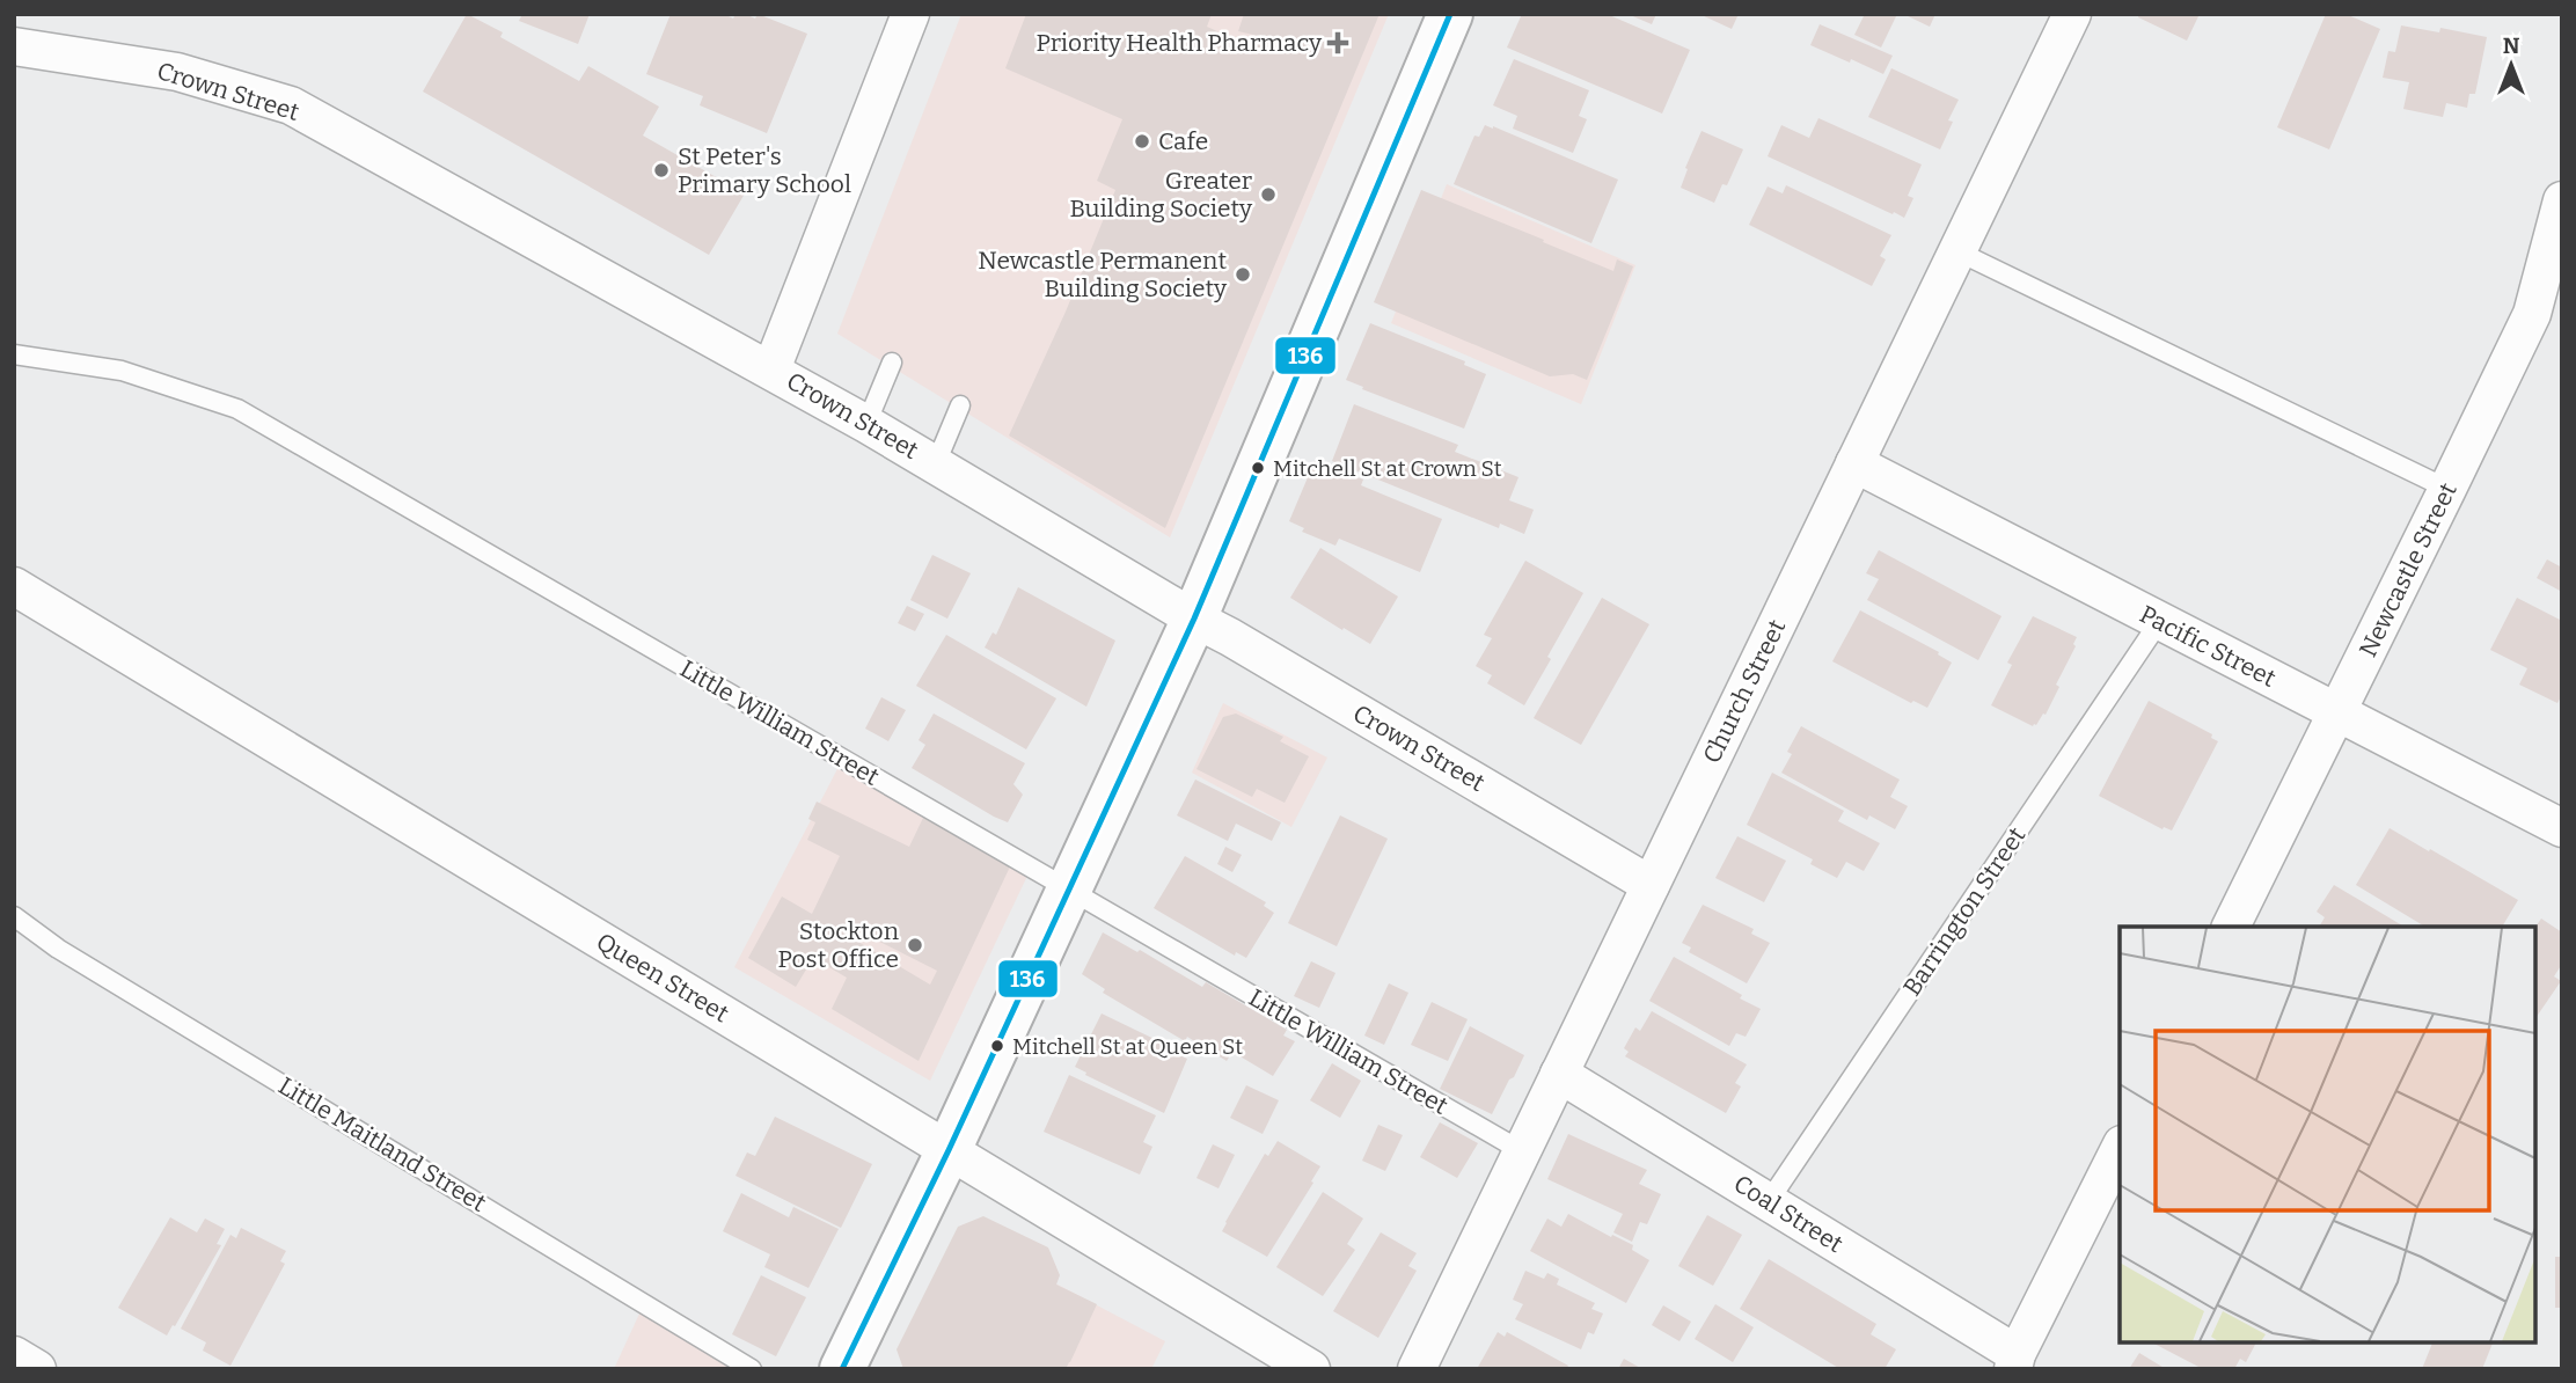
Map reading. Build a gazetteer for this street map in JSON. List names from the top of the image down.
{
  "streets": {
    "street": [
      "Crown Street",
      "Newcastle Street",
      "Pacific Street",
      "Church Street",
      "Queen Street",
      "Coal Street"
    ],
    "lane": ["Little William Street", "Barrington Street", "Little Maitland Street"]
  },
  "crossings": [
    ["Crown Street", "Church Street"],
    ["Newcastle Street", "Pacific Street"],
    ["Pacific Street", "Church Street"],
    ["Pacific Street", "Barrington Street"],
    ["Church Street", "Little William Street"],
    ["Church Street", "Coal Street"],
    ["Barrington Street", "Coal Street"]
  ],
  "places": {
    "health": ["Priority Health Pharmacy"],
    "other": [
      "Cafe",
      "St Peter's Primary School",
      "Greater Building Society",
      "Newcastle Permanent Building Society",
      "Mitchell St at Crown St",
      "Stockton Post Office",
      "Mitchell St at Queen St"
    ]
  },
  "lines": ["transit line 136"],
  "north": "top"
}
